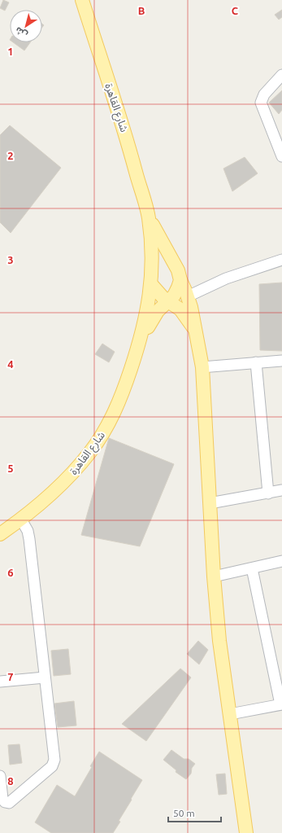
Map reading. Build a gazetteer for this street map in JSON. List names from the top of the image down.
{
  "streets": {
    "main road": ["شارع القاهرة"]
  },
  "scale_bar": "50 m",
  "north": "bottom left",
  "grid": {
    "columns": ["B", "C"],
    "rows": [
      "1",
      "2",
      "3",
      "4",
      "5",
      "6",
      "7",
      "8"
    ]
  }
}
